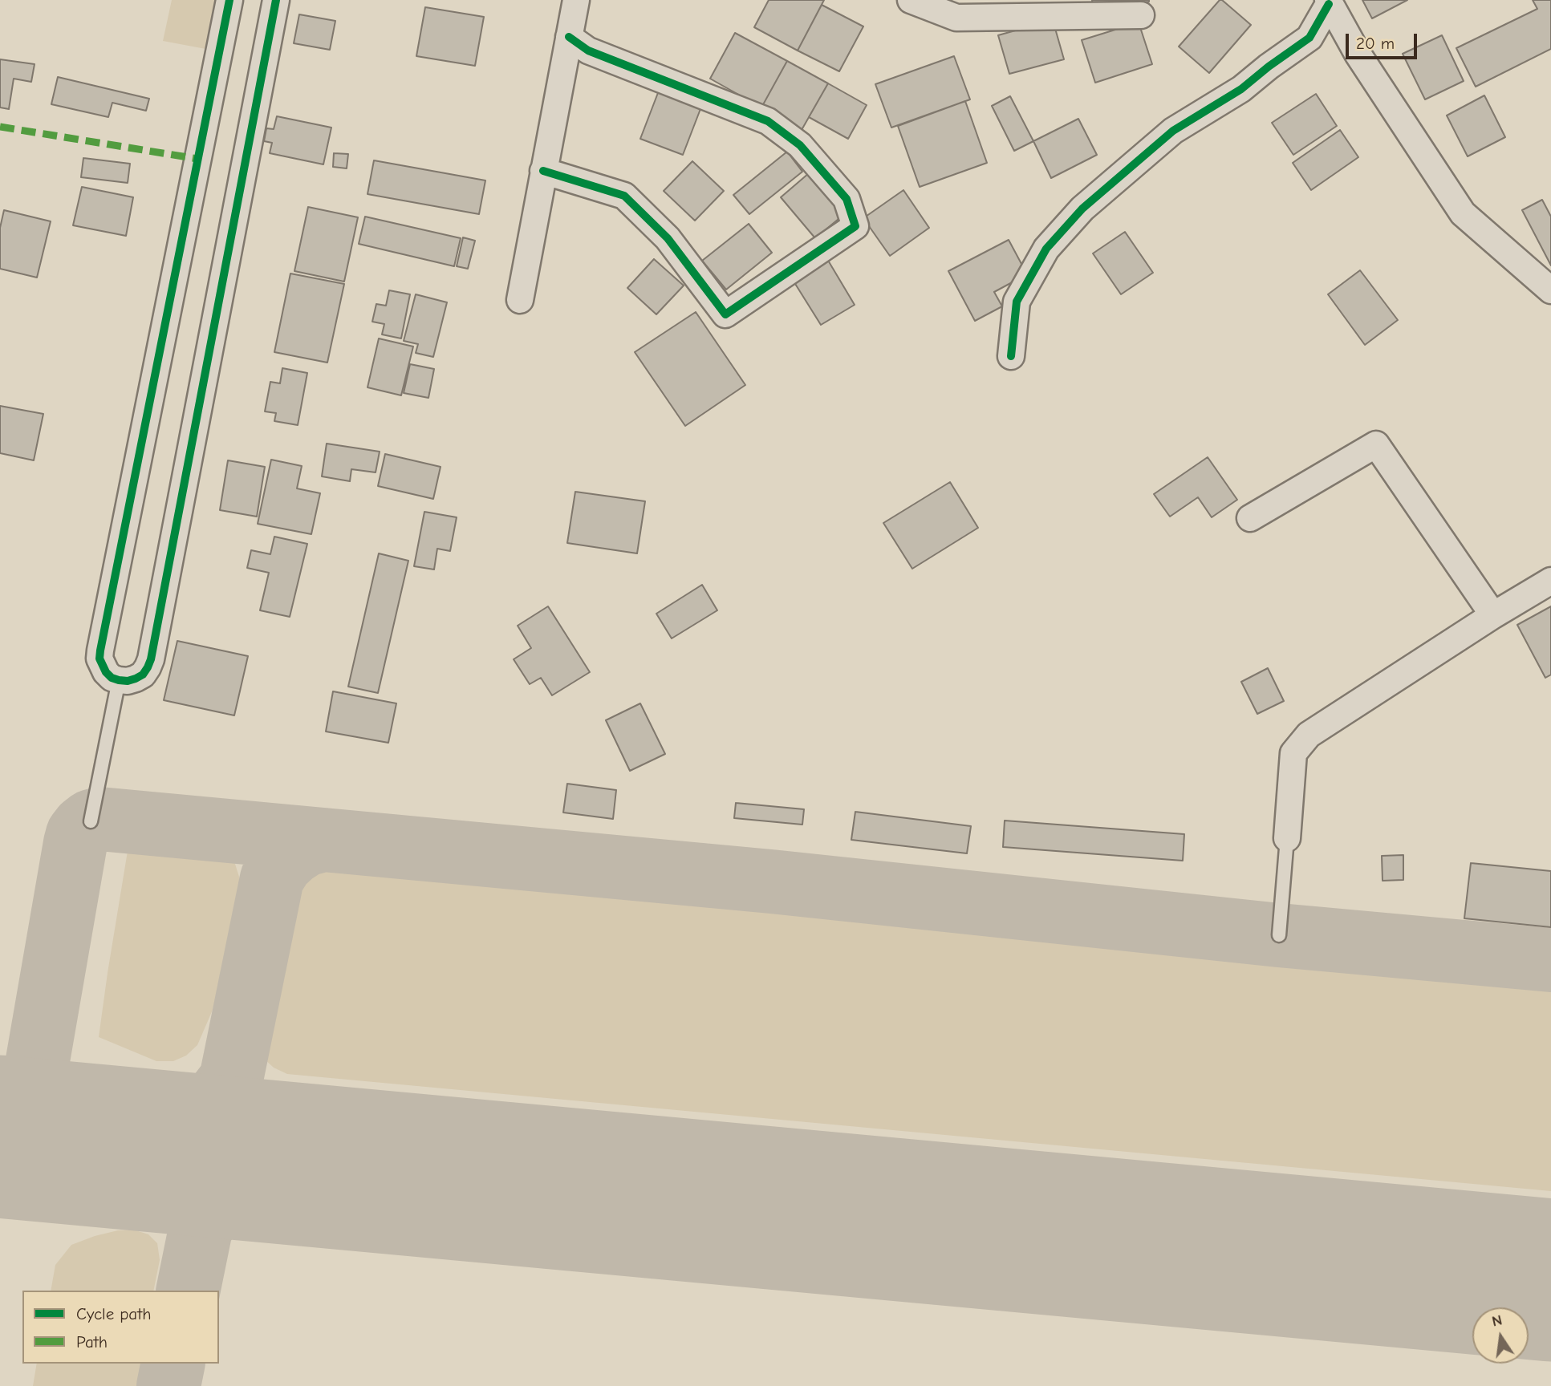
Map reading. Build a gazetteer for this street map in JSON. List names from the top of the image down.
{
  "legend": ["Cycle path", "Path"],
  "scale_bar": "20 m",
  "north": "top"
}
